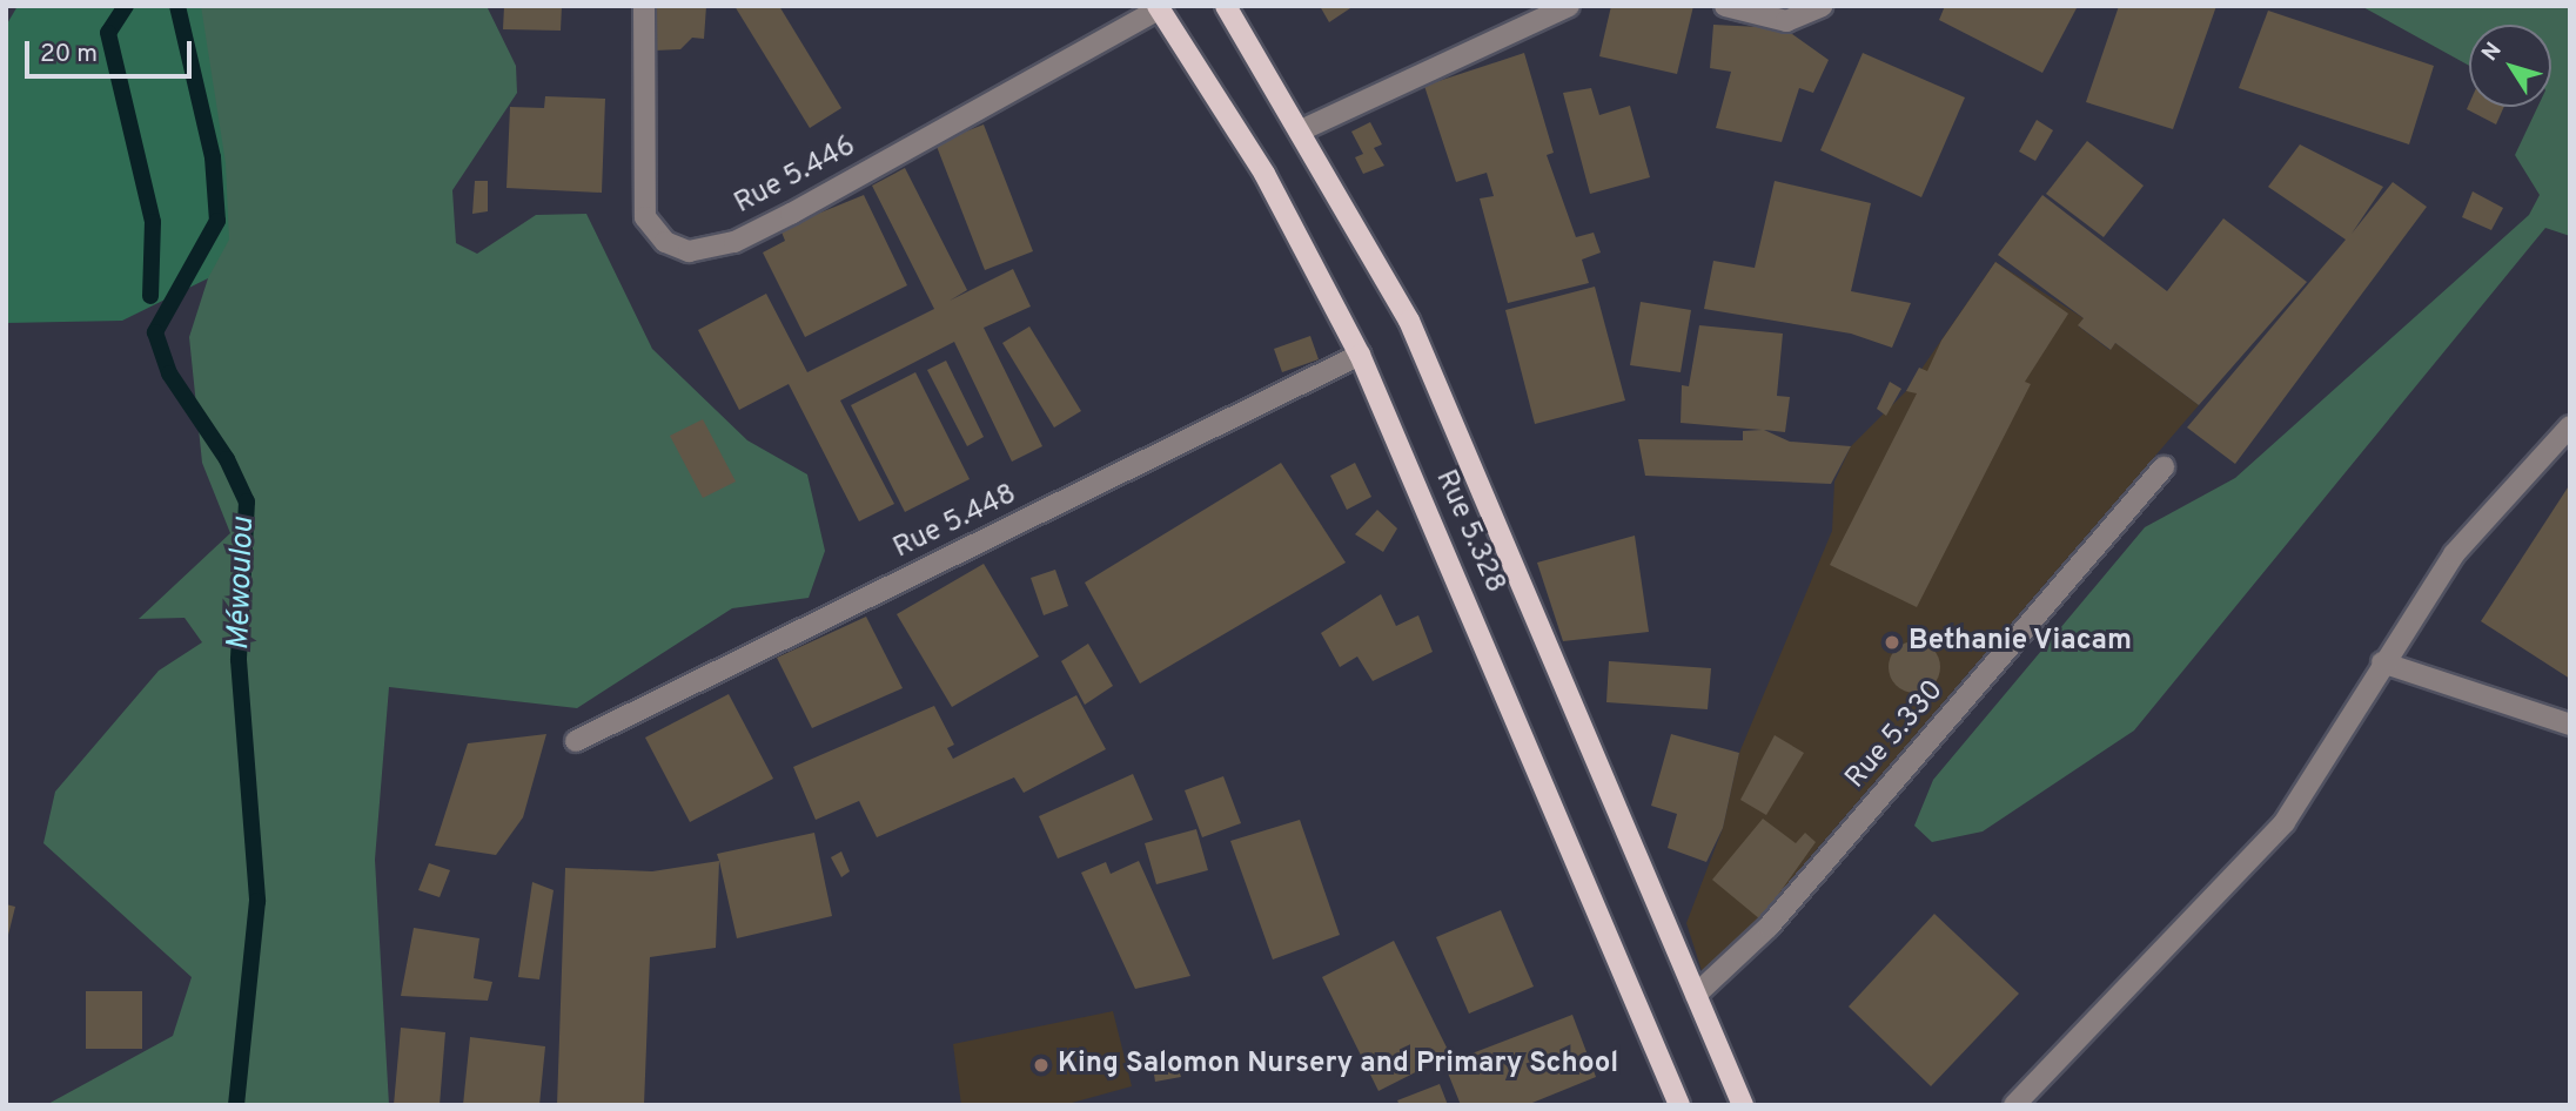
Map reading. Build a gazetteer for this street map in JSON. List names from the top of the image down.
{
  "streets": {
    "main road": ["Rue 5.328"],
    "street": ["Rue 5.446", "Rue 5.448", "Rue 5.330"]
  },
  "crossings": [
    ["Rue 5.446", "Rue 5.328"],
    ["Rue 5.448", "Rue 5.328"],
    ["Rue 5.328", "Rue 5.330"]
  ],
  "water": ["Méwoulou"],
  "places": ["Bethanie Viacam", "King Salomon Nursery and Primary School"],
  "scale_bar": "20 m",
  "north": "top left"
}
